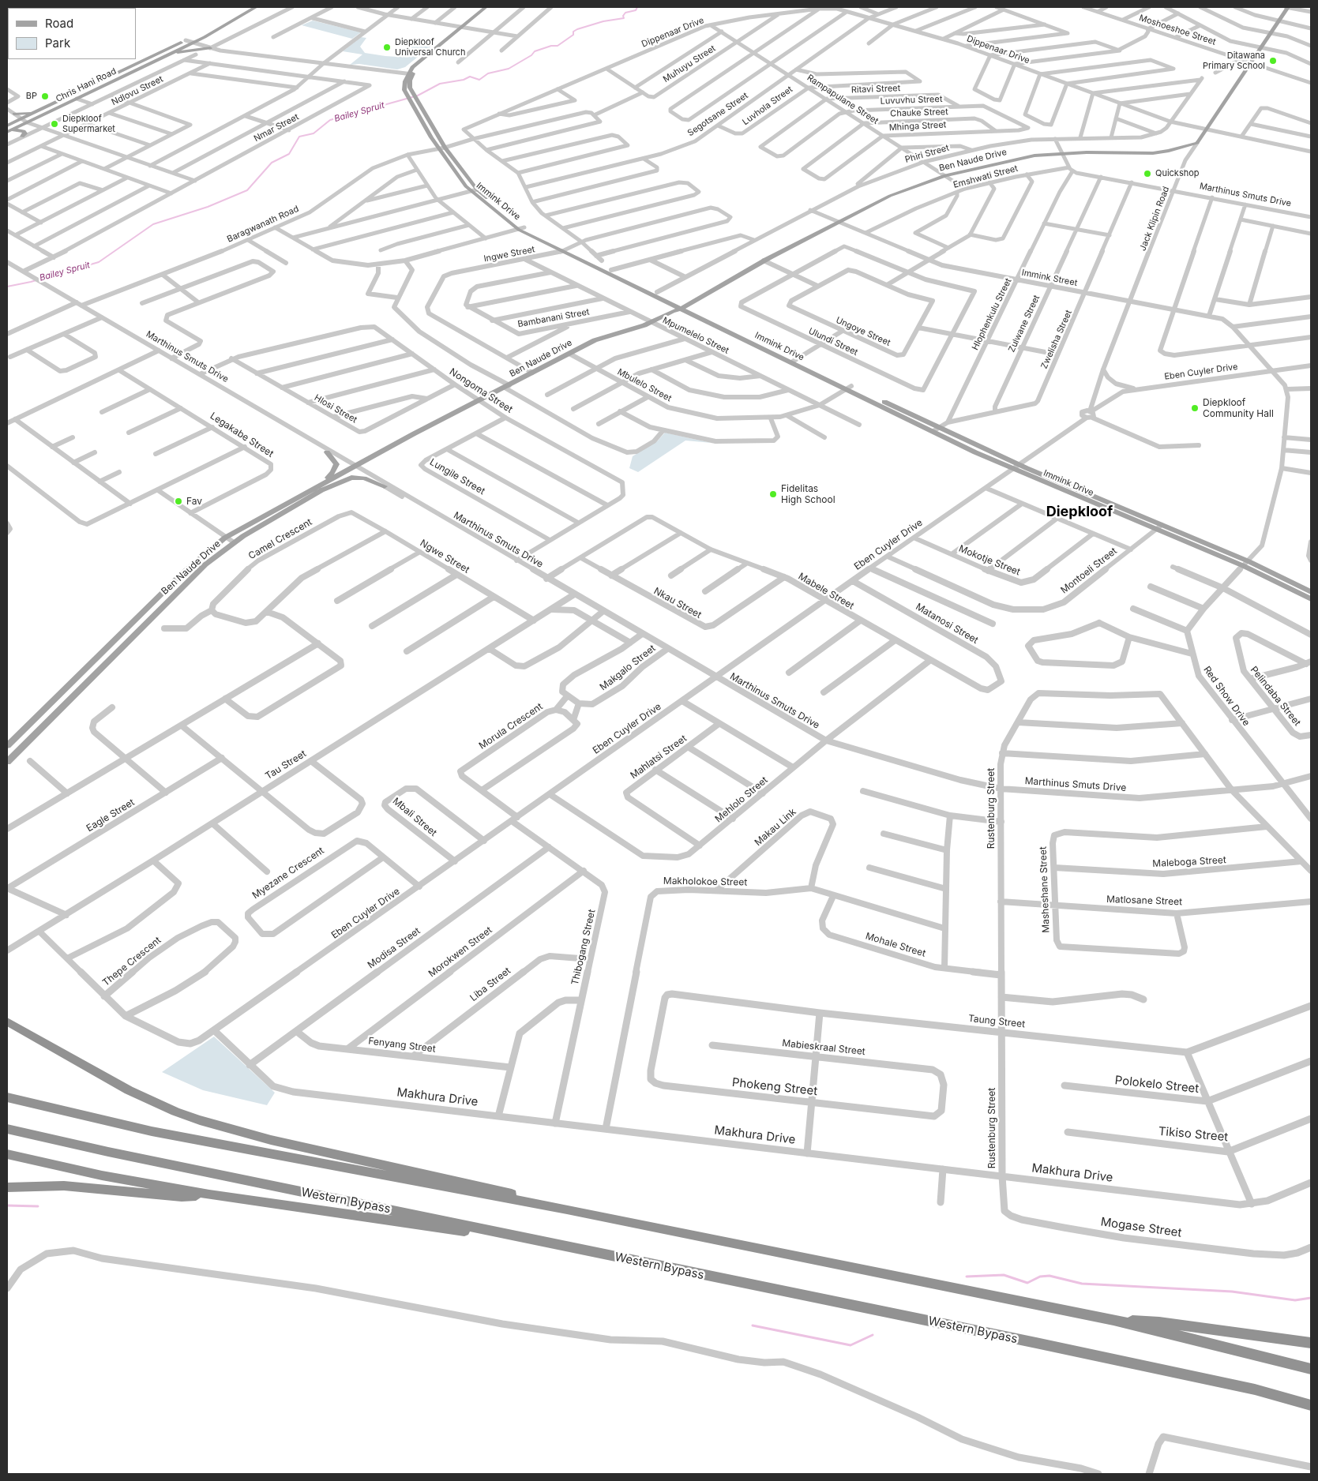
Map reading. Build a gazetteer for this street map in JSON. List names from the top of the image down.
{
  "streets": {
    "highway": ["Western Bypass"],
    "main road": [
      "Chris Hani Road",
      "Ben Naude Drive",
      "Immink Drive",
      "Jack Klipin Road"
    ],
    "street": [
      "Moshoeshoe Street",
      "Dippenaar Drive",
      "Muhuyu Street",
      "Ritavi Street",
      "Ndlovu Street",
      "Rampapulane Street",
      "Luvuvhu Street",
      "Luvhola Street",
      "Chauke Street",
      "Segotsane Street",
      "Mhinga Street",
      "Nmar Street",
      "Phiri Street",
      "Emshwati Street",
      "Marthinus Smuts Drive",
      "Baragwanath Road",
      "Ingwe Street",
      "Immink Street",
      "Hlophenkulu Street",
      "Bambanani Street",
      "Zulwane Street",
      "Ungoye Street",
      "Mpumelelo Street",
      "Zwelisha Street",
      "Ulundi Street",
      "Eben Cuyler Drive",
      "Mbulelo Street",
      "Nongoma Street",
      "Hlosi Street",
      "Legakabe Street",
      "Lungile Street",
      "Camel Crescent",
      "Ngwe Street",
      "Mokotje Street",
      "Montoeli Street",
      "Mabele Street",
      "Nkau Street",
      "Matanosi Street",
      "Makgalo Street",
      "Red Show Drive",
      "Pelindaba Street",
      "Morula Crescent",
      "Mahlatsi Street",
      "Tau Street",
      "Mehlolo Street",
      "Rustenburg Street",
      "Eagle Street",
      "Mbali Street",
      "Makau Link",
      "Maleboga Street",
      "Myezane Crescent",
      "Makholokoe Street",
      "Masheshane Street",
      "Matlosane Street",
      "Mohale Street",
      "Thibogang Street",
      "Modisa Street",
      "Morokwen Street",
      "Thepe Crescent",
      "Liba Street",
      "Taung Street",
      "Fenyang Street",
      "Mabieskraal Street",
      "Polokelo Street",
      "Phokeng Street",
      "Makhura Drive",
      "Tikiso Street",
      "Mogase Street"
    ]
  },
  "crossings": [
    ["Moshoeshoe Street", "Jack Klipin Road"],
    ["Dippenaar Drive", "Muhuyu Street"],
    ["Dippenaar Drive", "Rampapulane Street"],
    ["Dippenaar Drive", "Segotsane Street"],
    ["Dippenaar Drive", "Phiri Street"],
    ["Dippenaar Drive", "Jack Klipin Road"],
    ["Dippenaar Drive", "Baragwanath Road"],
    ["Muhuyu Street", "Rampapulane Street"],
    ["Ritavi Street", "Rampapulane Street"],
    ["Ritavi Street", "Luvuvhu Street"],
    ["Ndlovu Street", "Nmar Street"],
    ["Rampapulane Street", "Luvuvhu Street"],
    ["Rampapulane Street", "Luvhola Street"],
    ["Rampapulane Street", "Chauke Street"],
    ["Rampapulane Street", "Segotsane Street"],
    ["Rampapulane Street", "Mhinga Street"],
    ["Rampapulane Street", "Phiri Street"],
    ["Rampapulane Street", "Ben Naude Drive"],
    ["Rampapulane Street", "Emshwati Street"],
    ["Luvuvhu Street", "Mhinga Street"],
    ["Luvhola Street", "Segotsane Street"],
    ["Chauke Street", "Mhinga Street"],
    ["Phiri Street", "Immink Drive"],
    ["Phiri Street", "Immink Street"],
    ["Ben Naude Drive", "Marthinus Smuts Drive"],
    ["Ben Naude Drive", "Immink Drive"],
    ["Ben Naude Drive", "Jack Klipin Road"],
    ["Ben Naude Drive", "Ingwe Street"],
    ["Ben Naude Drive", "Immink Street"],
    ["Ben Naude Drive", "Mpumelelo Street"],
    ["Ben Naude Drive", "Mbulelo Street"],
    ["Ben Naude Drive", "Nongoma Street"],
    ["Emshwati Street", "Marthinus Smuts Drive"],
    ["Emshwati Street", "Immink Street"],
    ["Emshwati Street", "Hlophenkulu Street"],
    ["Marthinus Smuts Drive", "Jack Klipin Road"],
    ["Marthinus Smuts Drive", "Baragwanath Road"],
    ["Marthinus Smuts Drive", "Hlophenkulu Street"],
    ["Marthinus Smuts Drive", "Zulwane Street"],
    ["Marthinus Smuts Drive", "Zwelisha Street"],
    ["Marthinus Smuts Drive", "Eben Cuyler Drive"],
    ["Marthinus Smuts Drive", "Nongoma Street"],
    ["Marthinus Smuts Drive", "Makgalo Street"],
    ["Marthinus Smuts Drive", "Red Show Drive"],
    ["Marthinus Smuts Drive", "Tau Street"],
    ["Marthinus Smuts Drive", "Mehlolo Street"],
    ["Marthinus Smuts Drive", "Rustenburg Street"],
    ["Immink Drive", "Baragwanath Road"],
    ["Immink Drive", "Ingwe Street"],
    ["Immink Drive", "Zwelisha Street"],
    ["Immink Drive", "Eben Cuyler Drive"],
    ["Immink Drive", "Mbulelo Street"],
    ["Immink Drive", "Montoeli Street"],
    ["Jack Klipin Road", "Immink Street"],
    ["Ingwe Street", "Mpumelelo Street"],
    ["Immink Street", "Hlophenkulu Street"],
    ["Immink Street", "Zulwane Street"],
    ["Immink Street", "Zwelisha Street"],
    ["Immink Street", "Eben Cuyler Drive"],
    ["Hlophenkulu Street", "Zwelisha Street"],
    ["Bambanani Street", "Mpumelelo Street"],
    ["Zulwane Street", "Zwelisha Street"],
    ["Mpumelelo Street", "Mbulelo Street"],
    ["Eben Cuyler Drive", "Mokotje Street"],
    ["Eben Cuyler Drive", "Montoeli Street"],
    ["Eben Cuyler Drive", "Mabele Street"],
    ["Eben Cuyler Drive", "Matanosi Street"],
    ["Eben Cuyler Drive", "Mehlolo Street"],
    ["Eben Cuyler Drive", "Mbali Street"],
    ["Eben Cuyler Drive", "Thibogang Street"],
    ["Eben Cuyler Drive", "Thepe Crescent"],
    ["Eben Cuyler Drive", "Makhura Drive"],
    ["Nongoma Street", "Hlosi Street"],
    ["Nongoma Street", "Lungile Street"],
    ["Camel Crescent", "Ngwe Street"],
    ["Ngwe Street", "Tau Street"],
    ["Mabele Street", "Nkau Street"],
    ["Mabele Street", "Matanosi Street"],
    ["Mabele Street", "Mehlolo Street"],
    ["Morula Crescent", "Thibogang Street"],
    ["Mahlatsi Street", "Mehlolo Street"],
    ["Rustenburg Street", "Maleboga Street"],
    ["Rustenburg Street", "Masheshane Street"],
    ["Rustenburg Street", "Matlosane Street"],
    ["Rustenburg Street", "Mohale Street"],
    ["Rustenburg Street", "Taung Street"],
    ["Rustenburg Street", "Makhura Drive"],
    ["Rustenburg Street", "Mogase Street"],
    ["Makau Link", "Makholokoe Street"],
    ["Maleboga Street", "Masheshane Street"],
    ["Makholokoe Street", "Mohale Street"],
    ["Makholokoe Street", "Makhura Drive"],
    ["Masheshane Street", "Matlosane Street"],
    ["Thibogang Street", "Modisa Street"],
    ["Thibogang Street", "Morokwen Street"],
    ["Thibogang Street", "Liba Street"],
    ["Thibogang Street", "Makhura Drive"],
    ["Modisa Street", "Fenyang Street"],
    ["Modisa Street", "Makhura Drive"],
    ["Morokwen Street", "Fenyang Street"],
    ["Liba Street", "Fenyang Street"],
    ["Taung Street", "Phokeng Street"],
    ["Mabieskraal Street", "Phokeng Street"],
    ["Makhura Drive", "Mogase Street"]
  ],
  "districts": ["Diepkloof"],
  "water": ["Bailey Spruit"],
  "places": [
    "Diepkloof Universal Church",
    "Ditawana Primary School",
    "BP",
    "Diepkloof Supermarket",
    "Quickshop",
    "Diepkloof Community Hall",
    "Fidelitas High School",
    "Fav"
  ],
  "legend": ["Road", "Park"]
}
